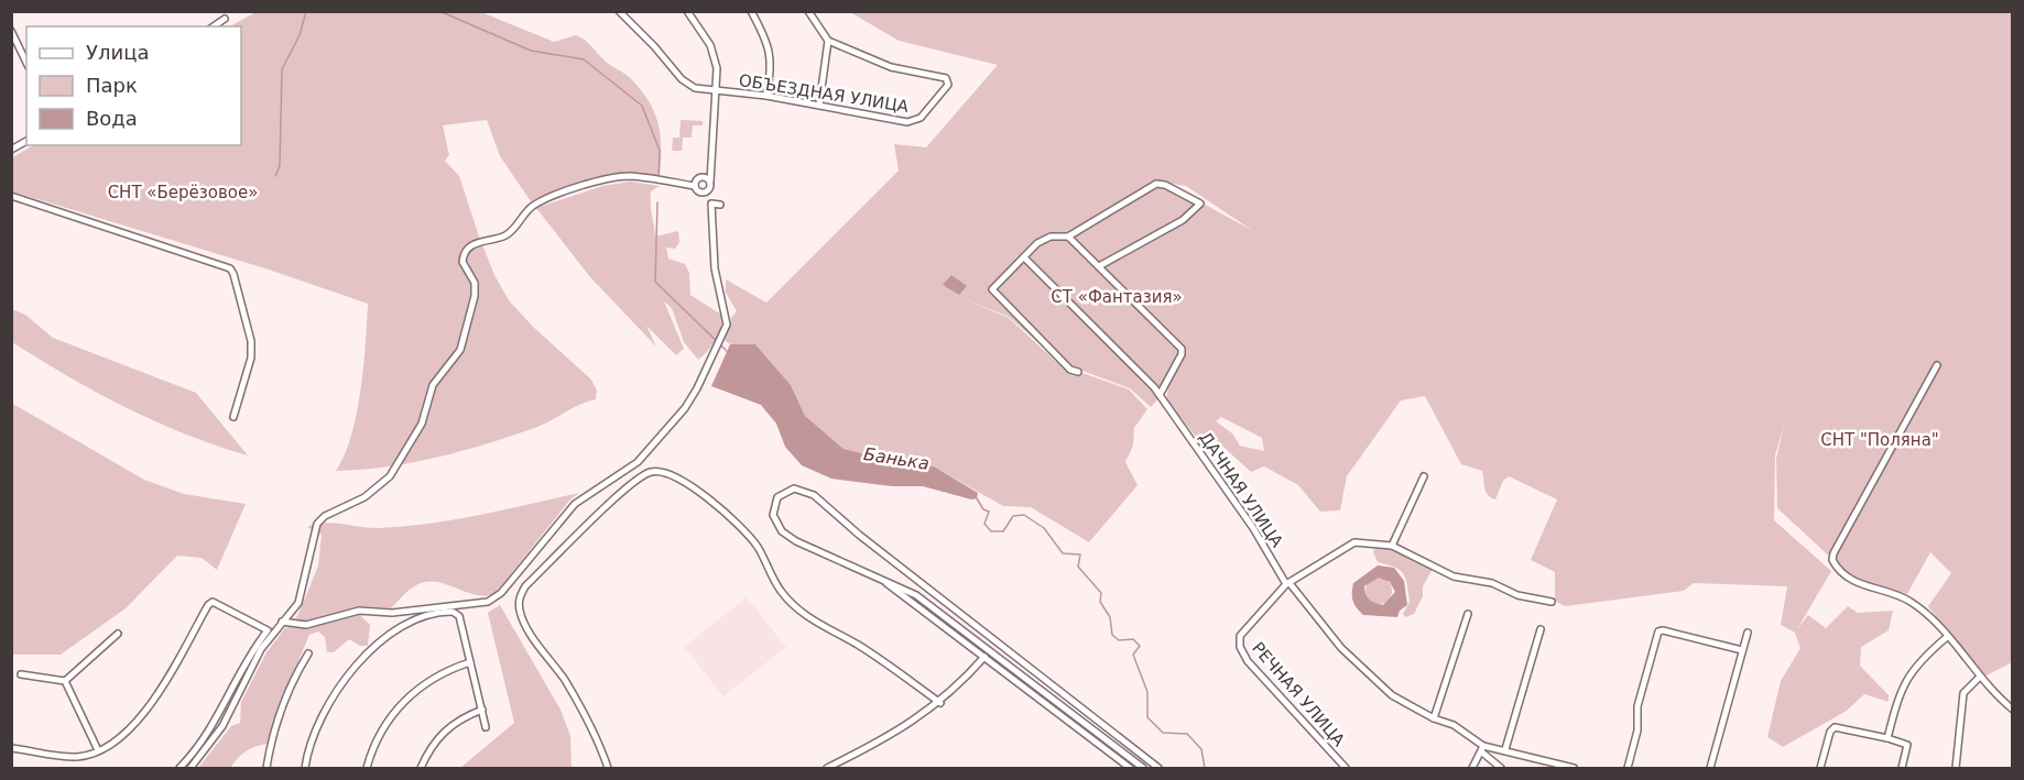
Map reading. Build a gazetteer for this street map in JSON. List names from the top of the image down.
{
  "streets": {
    "street": ["ОБЪЕЗДНАЯ УЛИЦА", "ДАЧНАЯ УЛИЦА", "РЕЧНАЯ УЛИЦА"]
  },
  "crossings": [
    ["ДАЧНАЯ УЛИЦА", "РЕЧНАЯ УЛИЦА"]
  ],
  "water": ["Банька"],
  "parks": ["СНТ «Берёзовое»", "СТ «Фантазия»", "СНТ \"Поляна\""],
  "legend": ["Улица", "Парк", "Вода"]
}
